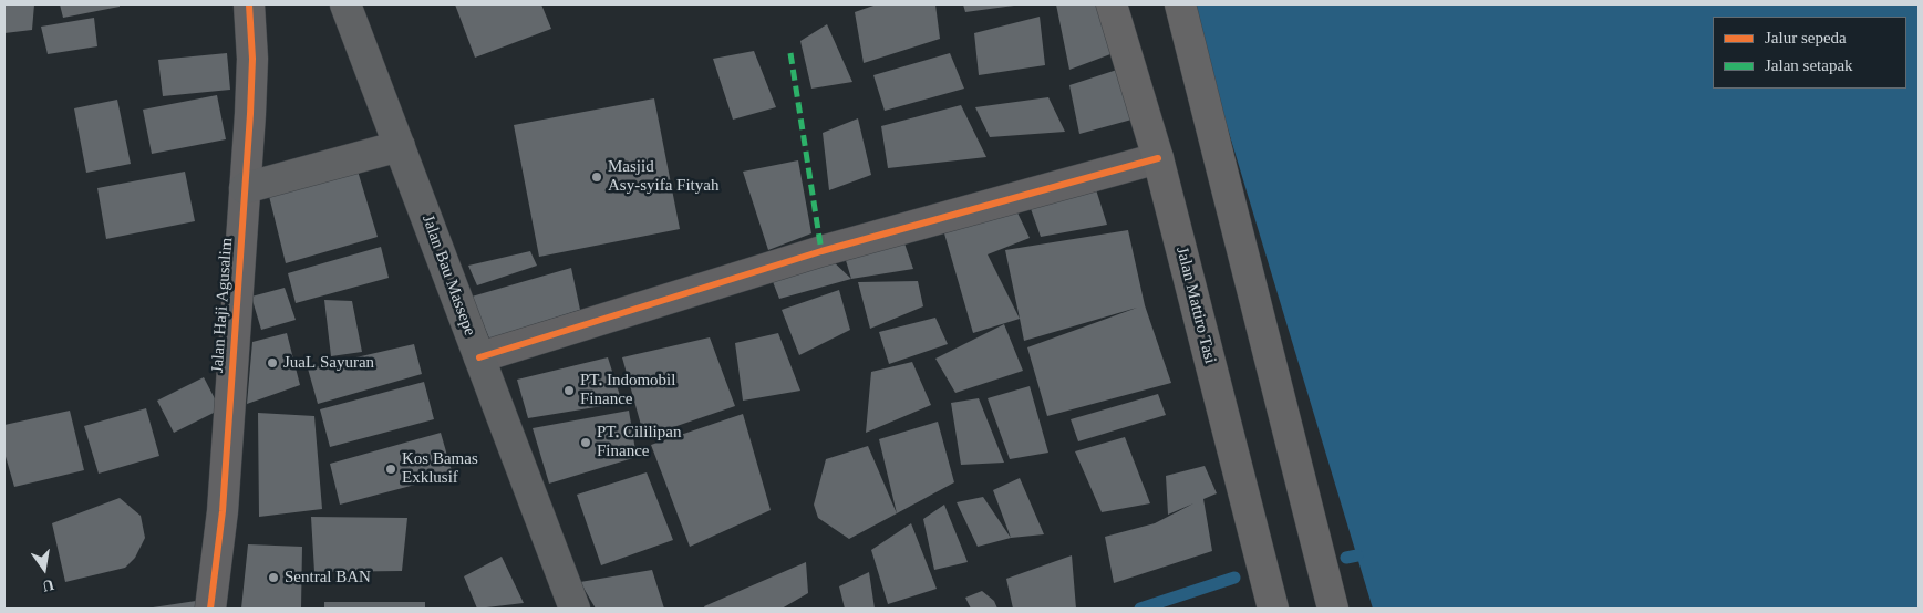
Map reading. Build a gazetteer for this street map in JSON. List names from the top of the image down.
{
  "streets": {
    "highway": ["Jalan Bau Massepe"],
    "main road": ["Jalan Mattiro Tasi"],
    "street": ["Jalan Haji Agusalim"]
  },
  "places": [
    "Masjid Asy-syifa Fityah",
    "JuaL Sayuran",
    "PT. Indomobil Finance",
    "PT. Cililipan Finance",
    "Kos Bamas Exklusif",
    "Sentral BAN"
  ],
  "legend": ["Jalur sepeda", "Jalan setapak"],
  "north": "bottom"
}
